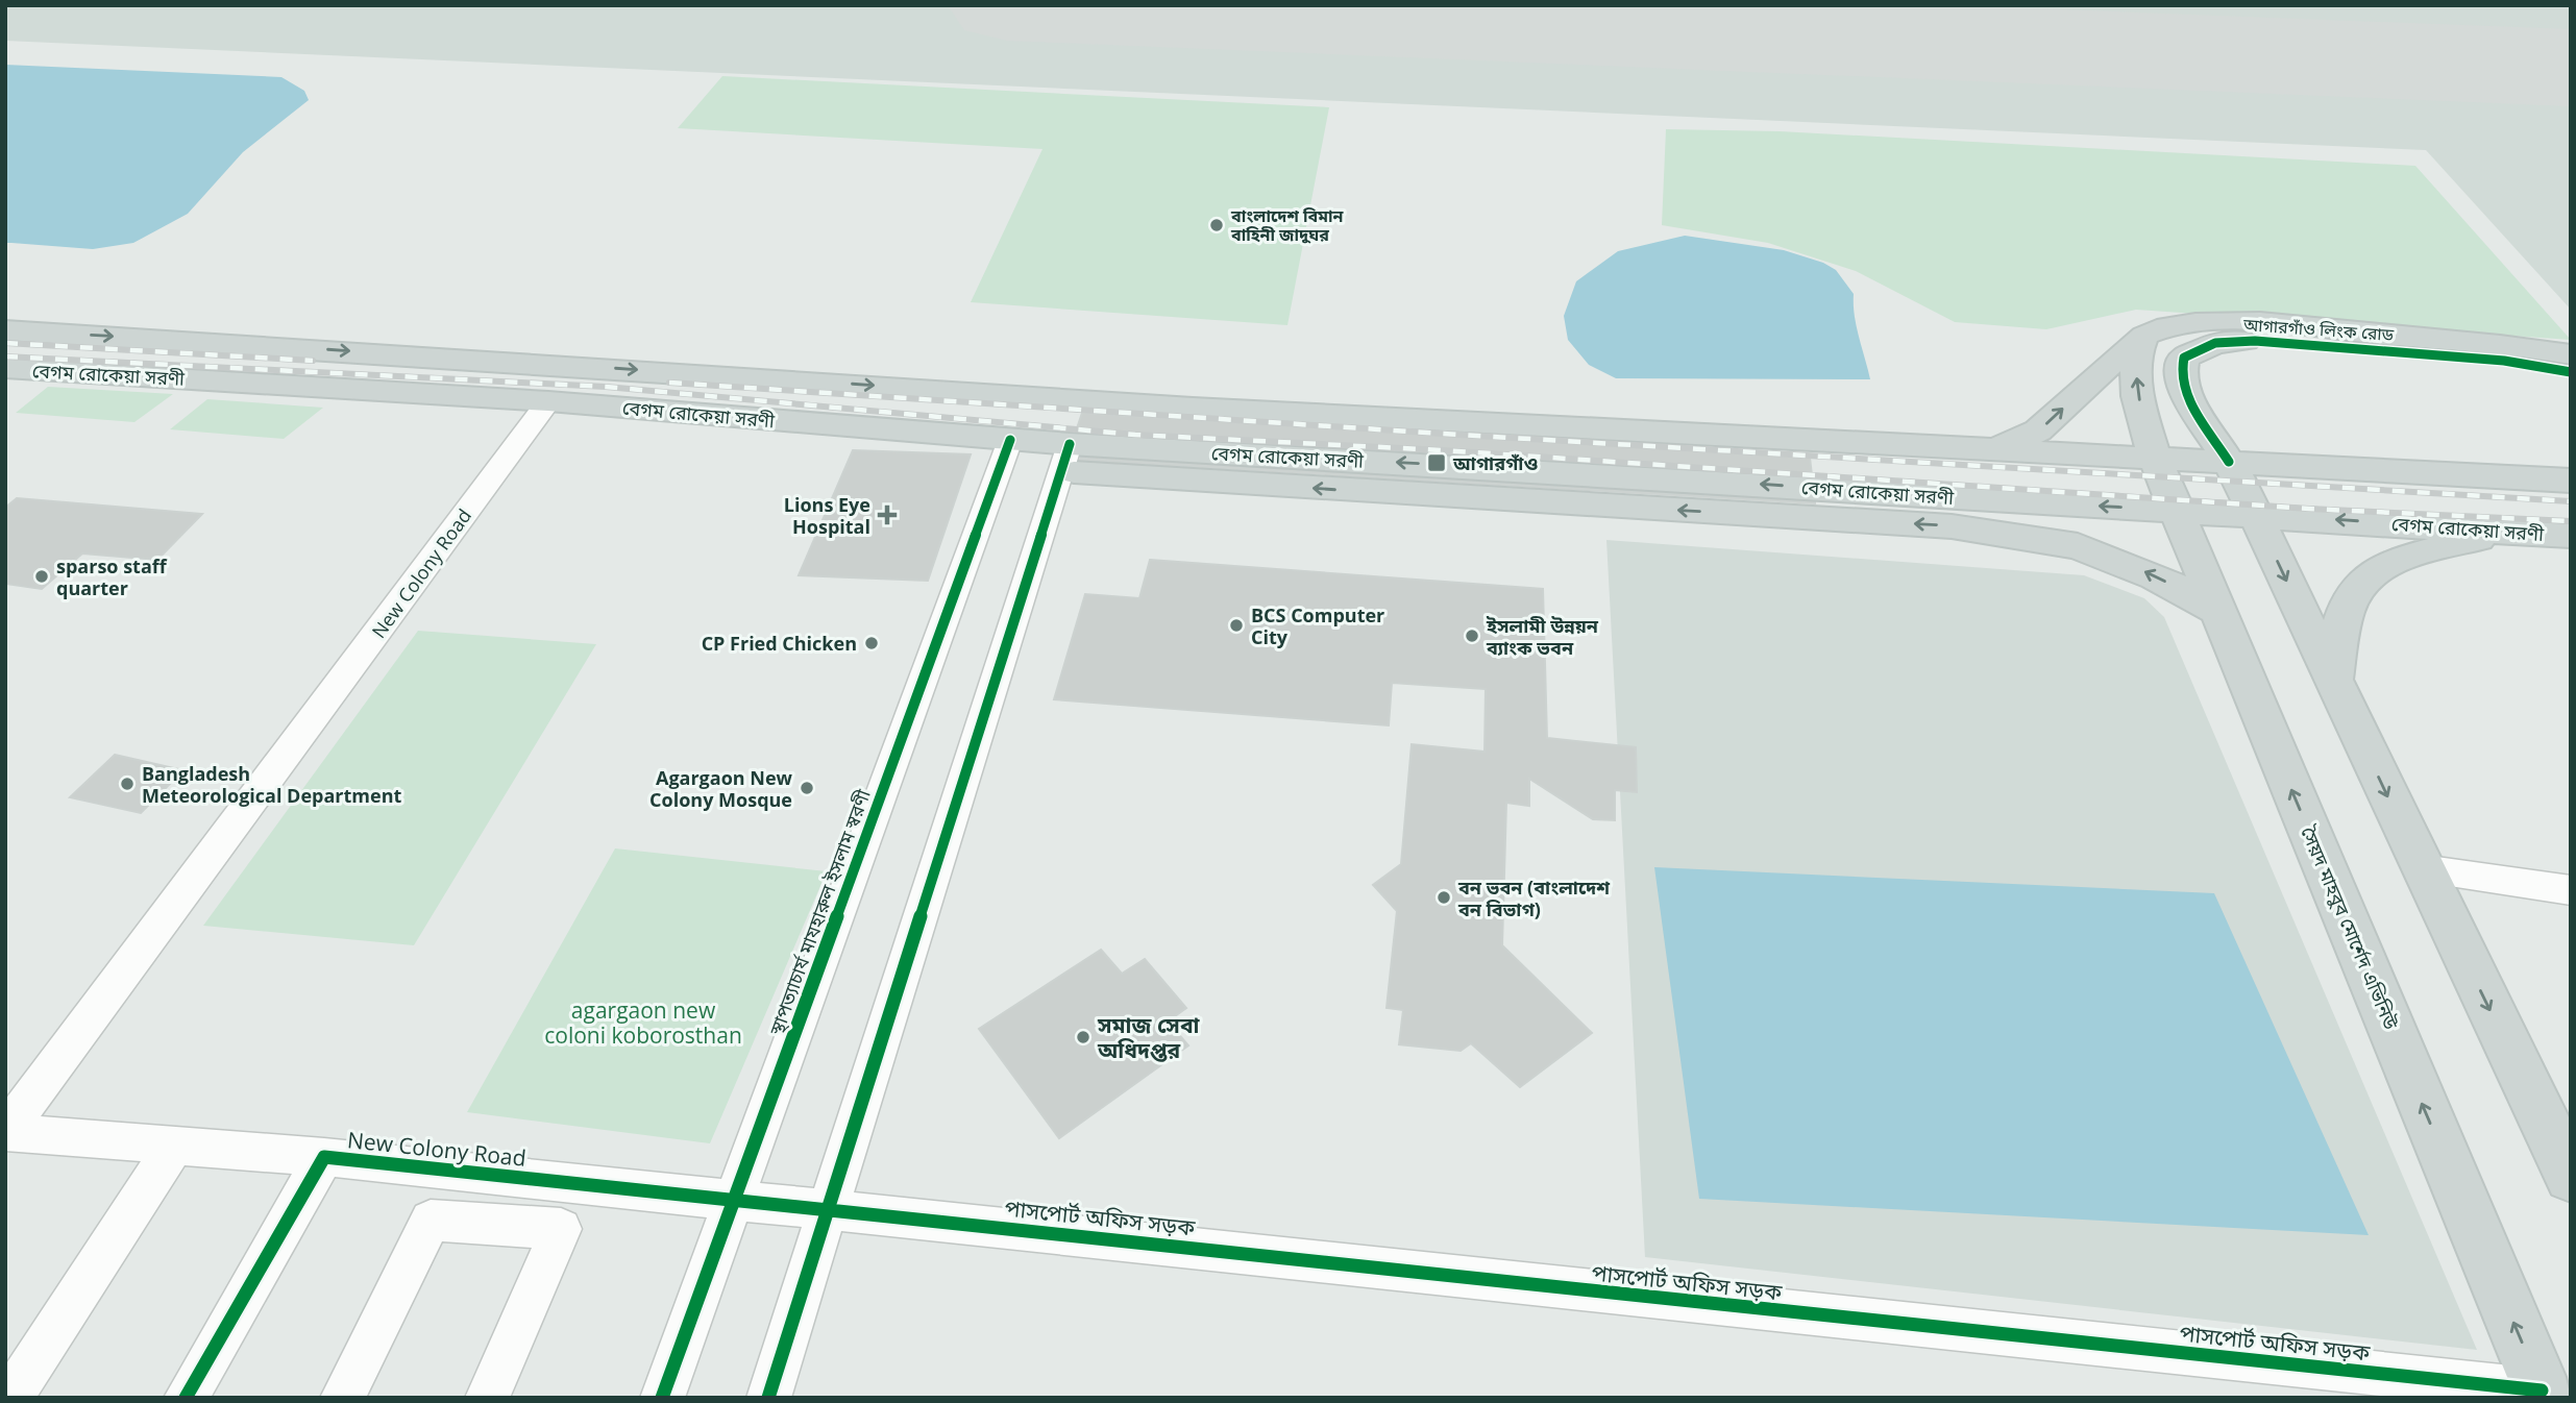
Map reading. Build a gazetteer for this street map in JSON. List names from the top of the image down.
{
  "streets": {
    "main road": ["আগারগাঁও লিংক রোড", "বেগম রোকেয়া সরণী", "সৈয়দ মাহবুব মোর্শেদ এভিনিউ"],
    "street": ["New Colony Road", "স্থাপত্যাচার্য মাযহারুল ইসলাম স্বরণী", "পাসপোর্ট অফিস সড়ক"]
  },
  "crossings": [
    ["আগারগাঁও লিংক রোড", "বেগম রোকেয়া সরণী"],
    ["বেগম রোকেয়া সরণী", "New Colony Road"],
    ["বেগম রোকেয়া সরণী", "স্থাপত্যাচার্য মাযহারুল ইসলাম স্বরণী"],
    ["বেগম রোকেয়া সরণী", "সৈয়দ মাহবুব মোর্শেদ এভিনিউ"],
    ["New Colony Road", "স্থাপত্যাচার্য মাযহারুল ইসলাম স্বরণী"],
    ["New Colony Road", "পাসপোর্ট অফিস সড়ক"],
    ["সৈয়দ মাহবুব মোর্শেদ এভিনিউ", "পাসপোর্ট অফিস সড়ক"]
  ],
  "parks": ["agargaon new coloni koborosthan"],
  "places": {
    "other": [
      "বাংলাদেশ বিমান বাহিনী জাদুঘর",
      "sparso staff quarter",
      "BCS Computer City",
      "ইসলামী উন্নয়ন ব্যাংক ভবন",
      "CP Fried Chicken",
      "Bangladesh Meteorological Department",
      "Agargaon New Colony Mosque",
      "বন ভবন (বাংলাদেশ বন বিভাগ)",
      "সমাজ সেবা অধিদপ্তর"
    ],
    "transit": ["আগারগাঁও"],
    "health": ["Lions Eye Hospital"]
  }
}
